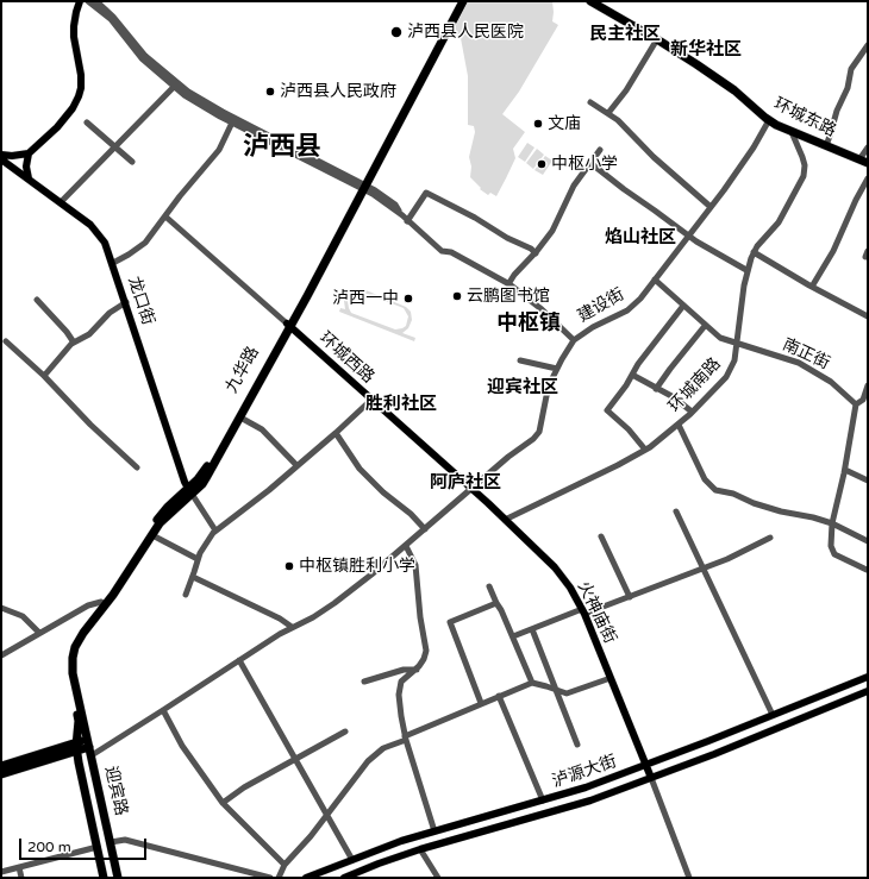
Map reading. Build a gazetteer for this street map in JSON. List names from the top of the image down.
{
  "streets": {
    "highway": ["环城东路", "九华路", "迎宾路"],
    "main road": [
      "龙口街",
      "环城西路",
      "火神庙街",
      "泸源大街"
    ],
    "street": ["建设街", "南正街", "环城南路"]
  },
  "crossings": [
    ["环城东路", "建设街"],
    ["环城东路", "环城南路"],
    ["龙口街", "九华路"],
    ["建设街", "南正街"],
    ["建设街", "环城西路"],
    ["建设街", "九华路"],
    ["建设街", "火神庙街"],
    ["建设街", "迎宾路"],
    ["南正街", "环城南路"],
    ["环城西路", "九华路"],
    ["环城西路", "火神庙街"],
    ["九华路", "迎宾路"],
    ["环城南路", "火神庙街"],
    ["火神庙街", "泸源大街"]
  ],
  "districts": [
    "民主社区",
    "新华社区",
    "泸西县",
    "焰山社区",
    "中枢镇",
    "迎宾社区",
    "胜利社区",
    "阿庐社区"
  ],
  "places": [
    "泸西县人民医院",
    "泸西县人民政府",
    "文庙",
    "中枢小学",
    "云鹏图书馆",
    "泸西一中",
    "中枢镇胜利小学"
  ],
  "scale_bar": "200 m"
}
